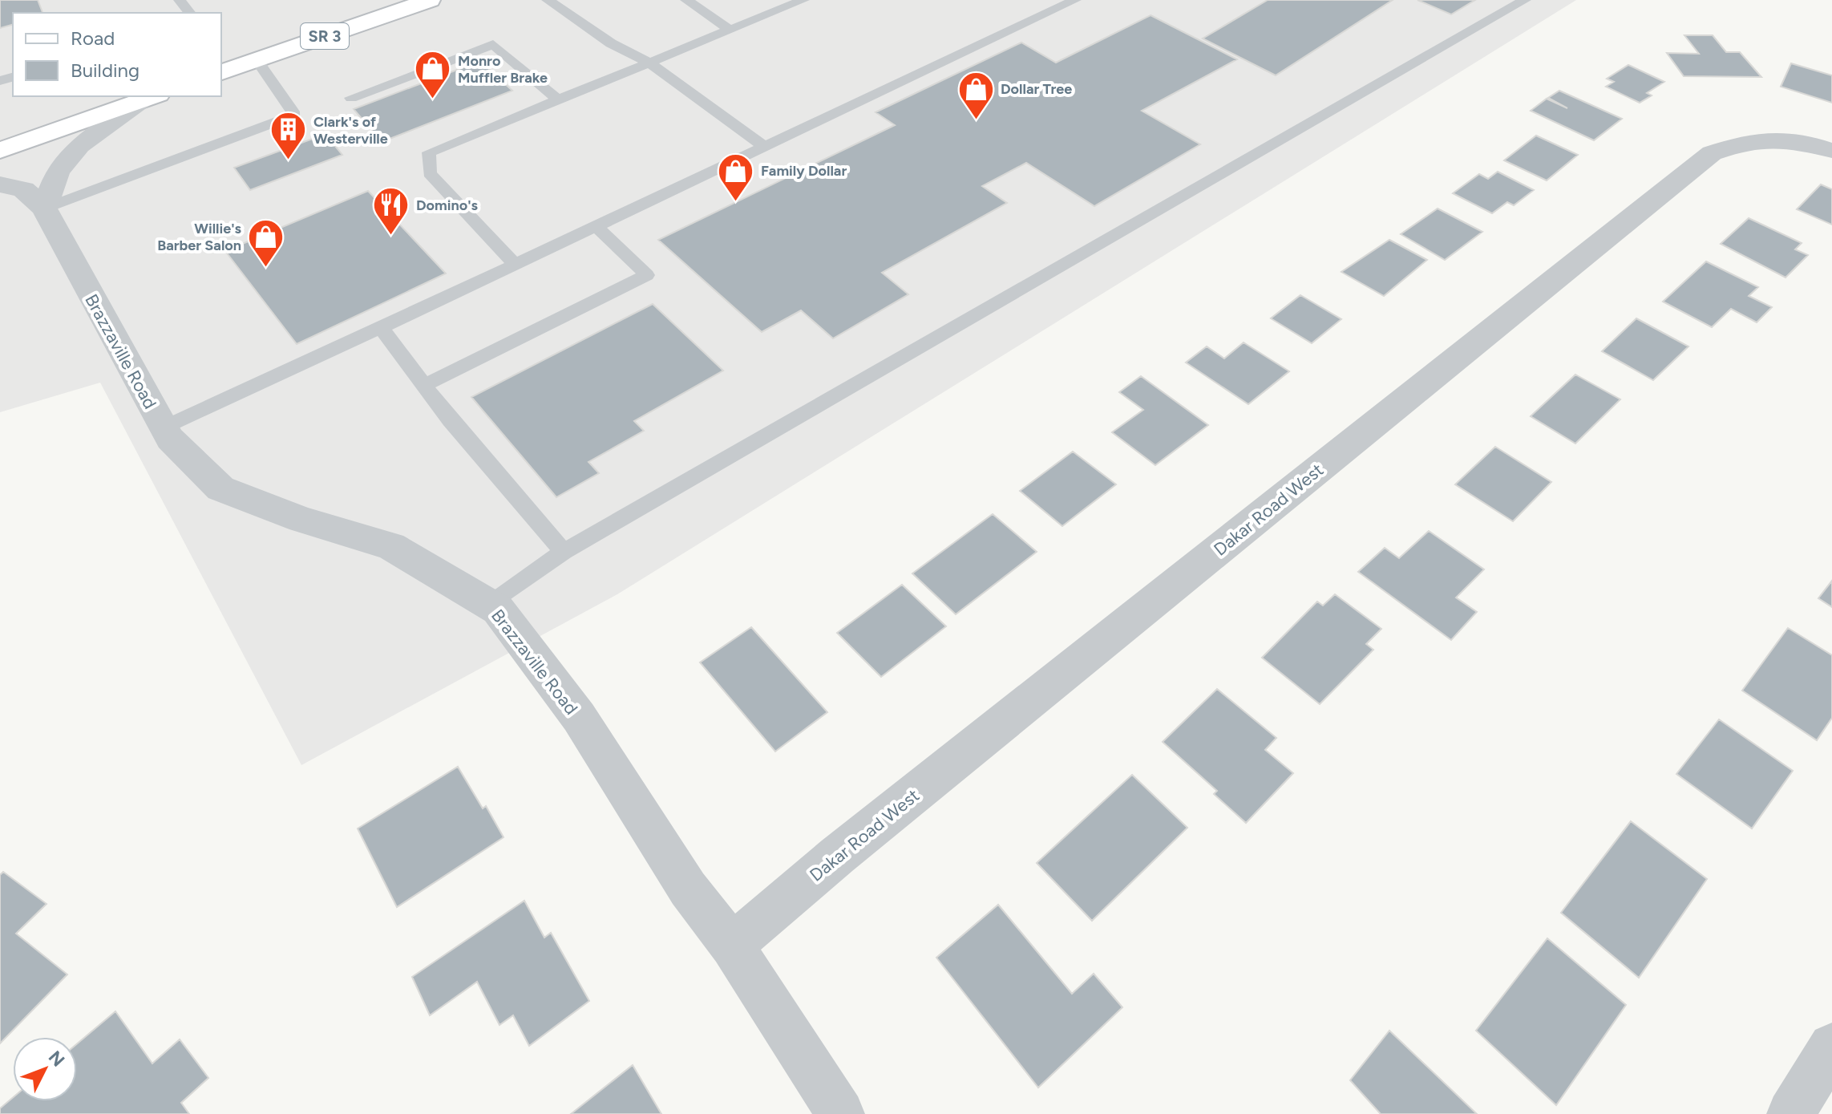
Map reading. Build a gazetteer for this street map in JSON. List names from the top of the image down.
{
  "streets": {
    "main road": ["SR 3"],
    "street": ["Brazzaville Road", "Dakar Road West"]
  },
  "crossings": [
    ["Brazzaville Road", "Dakar Road West"]
  ],
  "places": {
    "shop": [
      "Monro Muffler Brake",
      "Dollar Tree",
      "Family Dollar",
      "Willie's Barber Salon"
    ],
    "building": ["Clark's of Westerville"],
    "restaurant": ["Domino's"]
  },
  "legend": ["Road", "Building"],
  "north": "top right"
}
